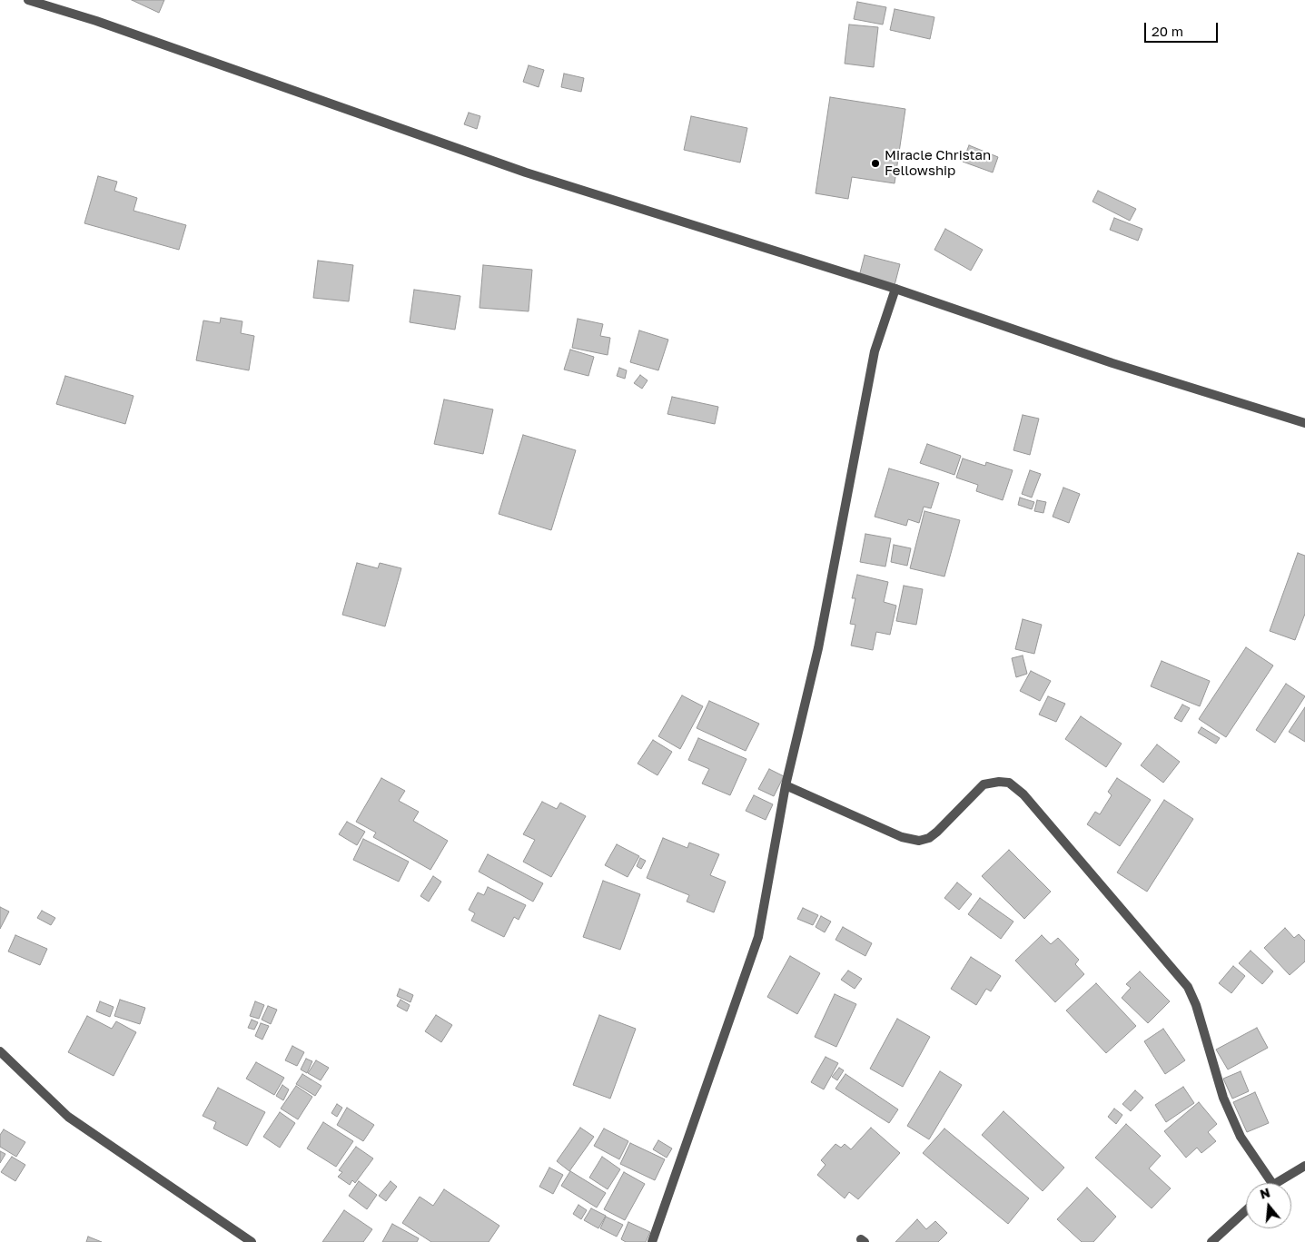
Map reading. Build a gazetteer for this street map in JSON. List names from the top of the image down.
{
  "places": ["Miracle Christan Fellowship"],
  "scale_bar": "20 m",
  "north": "top"
}
